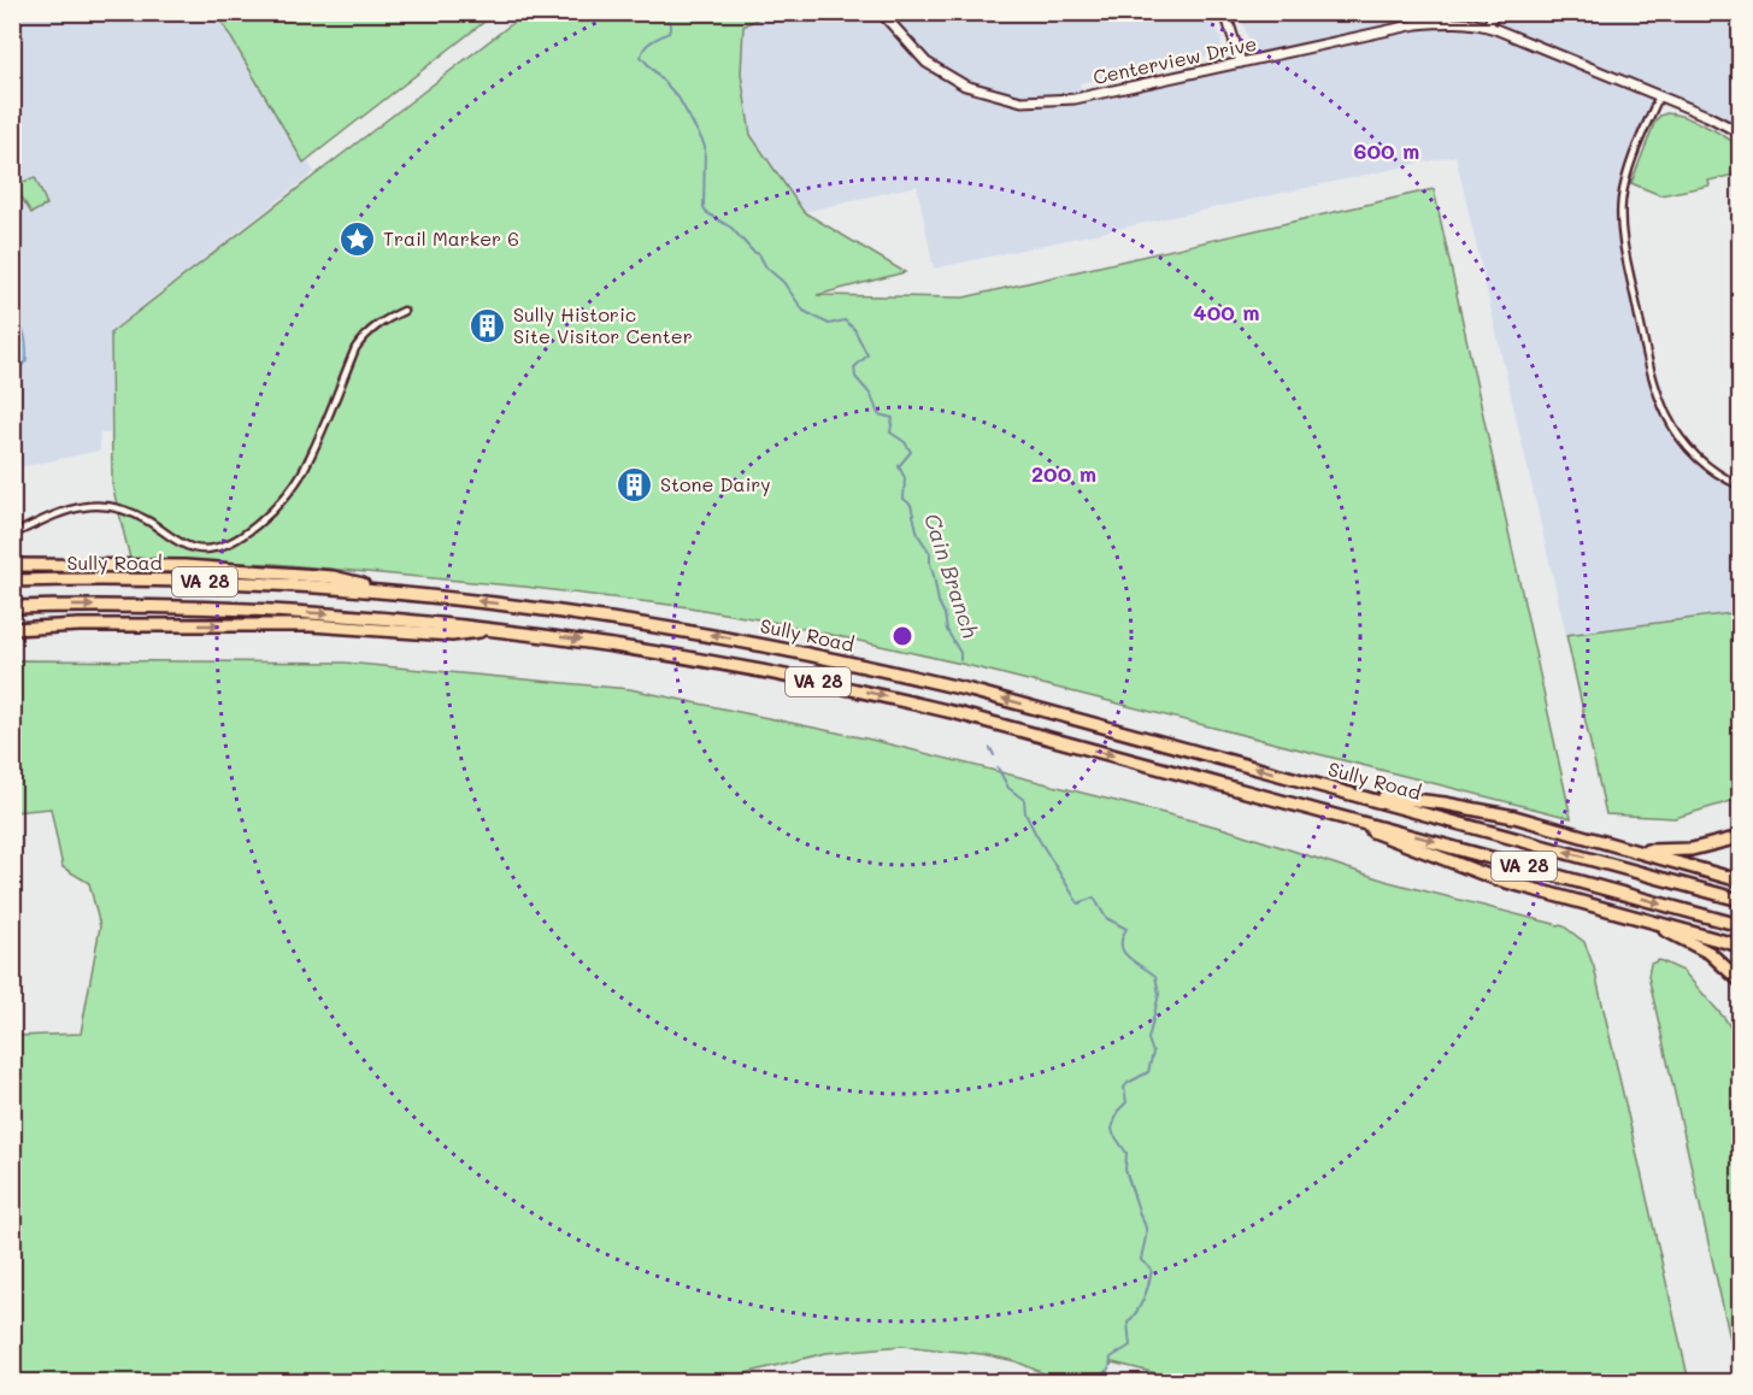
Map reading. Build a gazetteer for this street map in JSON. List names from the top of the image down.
{
  "streets": {
    "highway": ["Sully Road", "VA 28"],
    "street": ["Centerview Drive"]
  },
  "water": ["Cain Branch"],
  "places": {
    "place": ["Trail Marker 6"],
    "building": ["Sully Historic Site Visitor Center", "Stone Dairy"]
  },
  "rings": ["600 m", "400 m", "200 m"]
}
